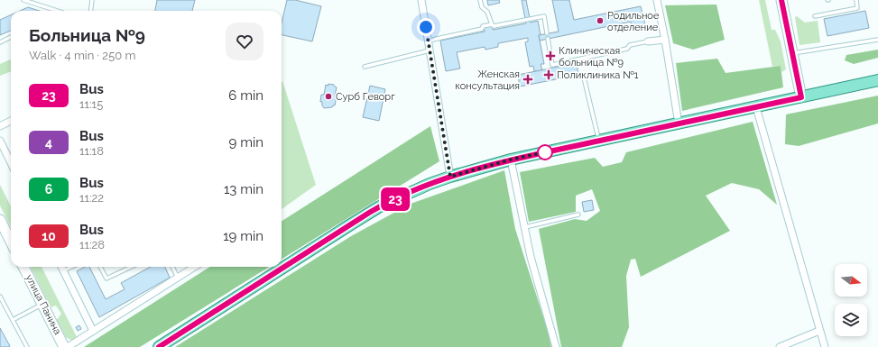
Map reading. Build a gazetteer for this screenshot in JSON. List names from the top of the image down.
{
  "streets": {
    "street": ["улица Панина"]
  },
  "places": {
    "other": ["Родильное отделение", "Сурб Геворг"],
    "health": ["Клиническая больница №9", "Поликлиника №1", "Женская консультация"]
  },
  "lines": ["bus line 23"],
  "north": "right",
  "page": {
    "on_map": "23",
    "heading": ["Больница №9", "Walk · 4 min · 250 m"],
    "list": [
      {
        "mark": "23",
        "name": "Bus",
        "note": "11:15",
        "value": "6 min"
      },
      {
        "mark": "4",
        "name": "Bus",
        "note": "11:18",
        "value": "9 min"
      },
      {
        "mark": "6",
        "name": "Bus",
        "note": "11:22",
        "value": "13 min"
      },
      {
        "mark": "10",
        "name": "Bus",
        "note": "11:28",
        "value": "19 min"
      }
    ]
  }
}
